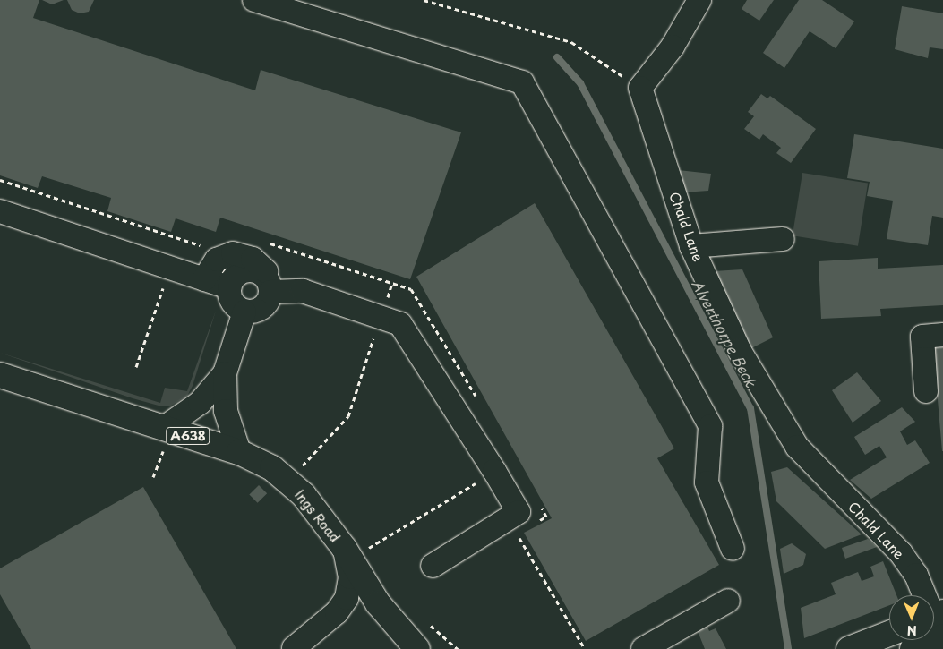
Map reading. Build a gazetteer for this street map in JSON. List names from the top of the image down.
{
  "streets": {
    "highway": ["A638", "Ings Road"],
    "street": ["Chald Lane"]
  },
  "water": ["Alverthorpe Beck"],
  "north": "bottom"
}
